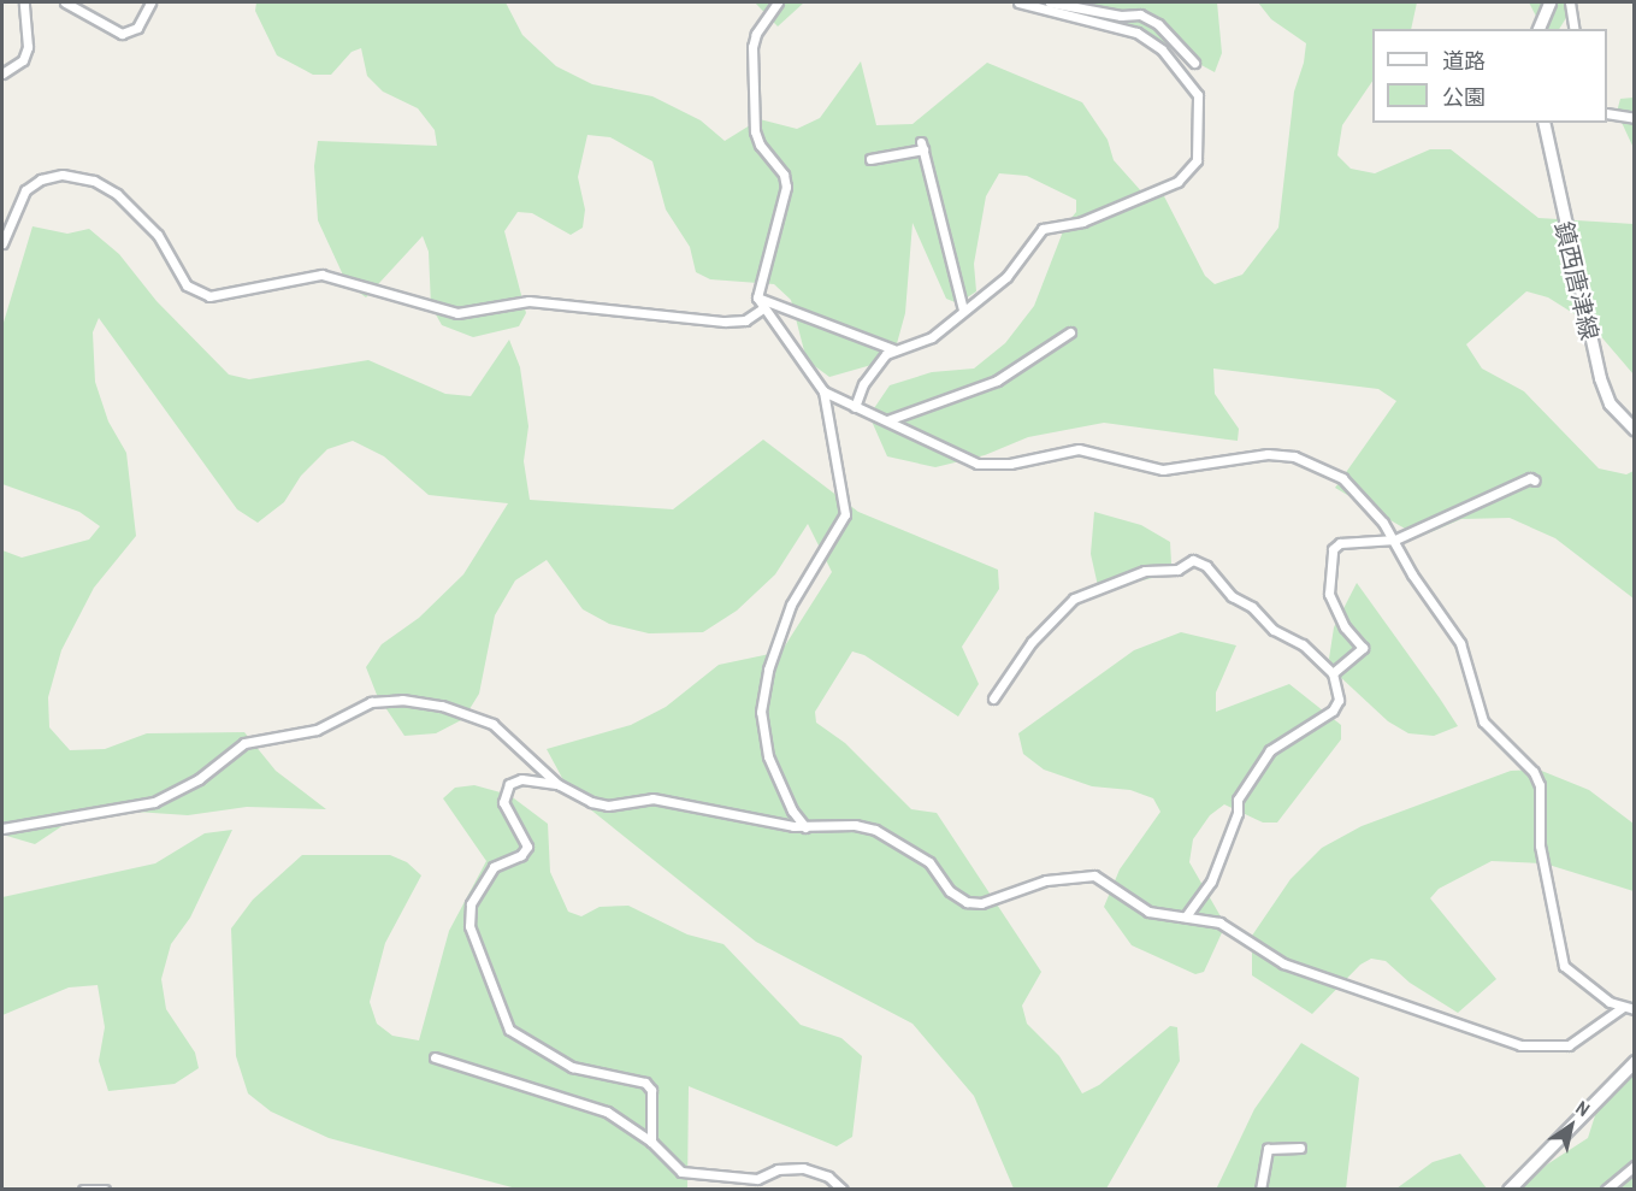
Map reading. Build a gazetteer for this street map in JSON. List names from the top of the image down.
{
  "streets": {
    "main road": ["鎮西唐津線"]
  },
  "legend": ["道路", "公園"],
  "north": "top right"
}
